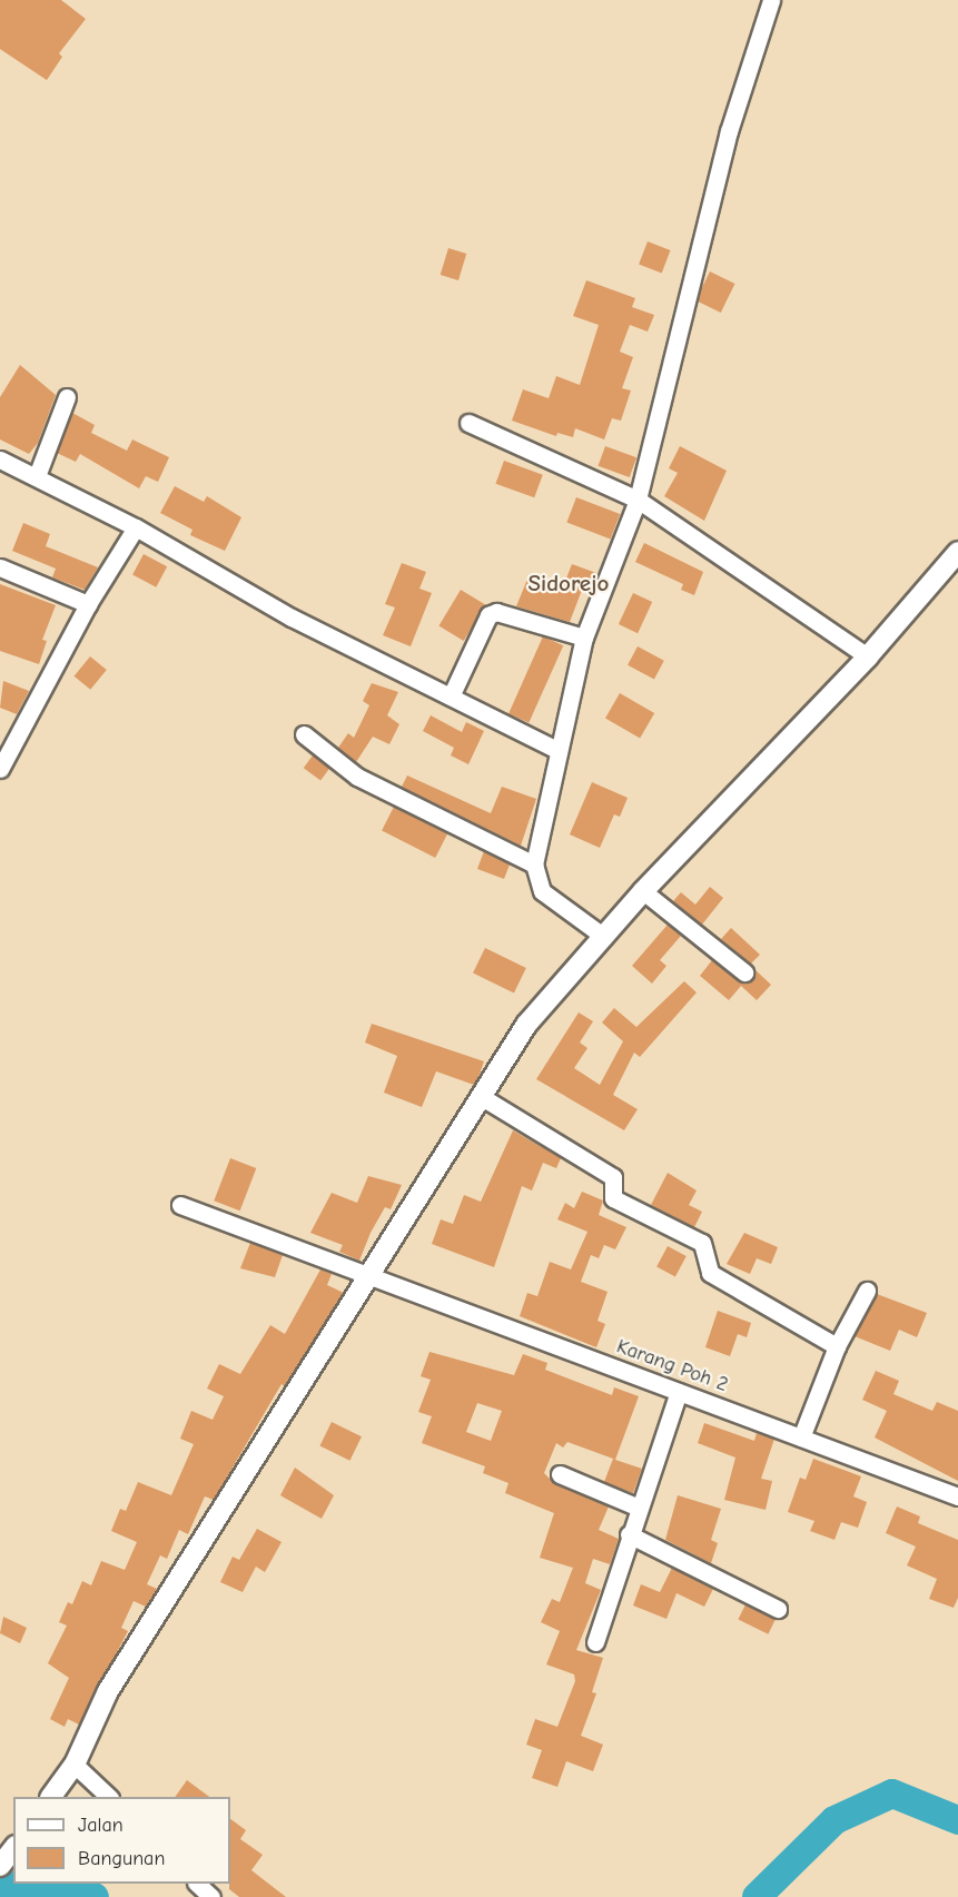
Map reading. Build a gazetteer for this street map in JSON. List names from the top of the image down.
{
  "streets": {
    "street": ["Karang Poh 2"]
  },
  "districts": ["Sidorejo"],
  "legend": ["Jalan", "Bangunan"]
}
